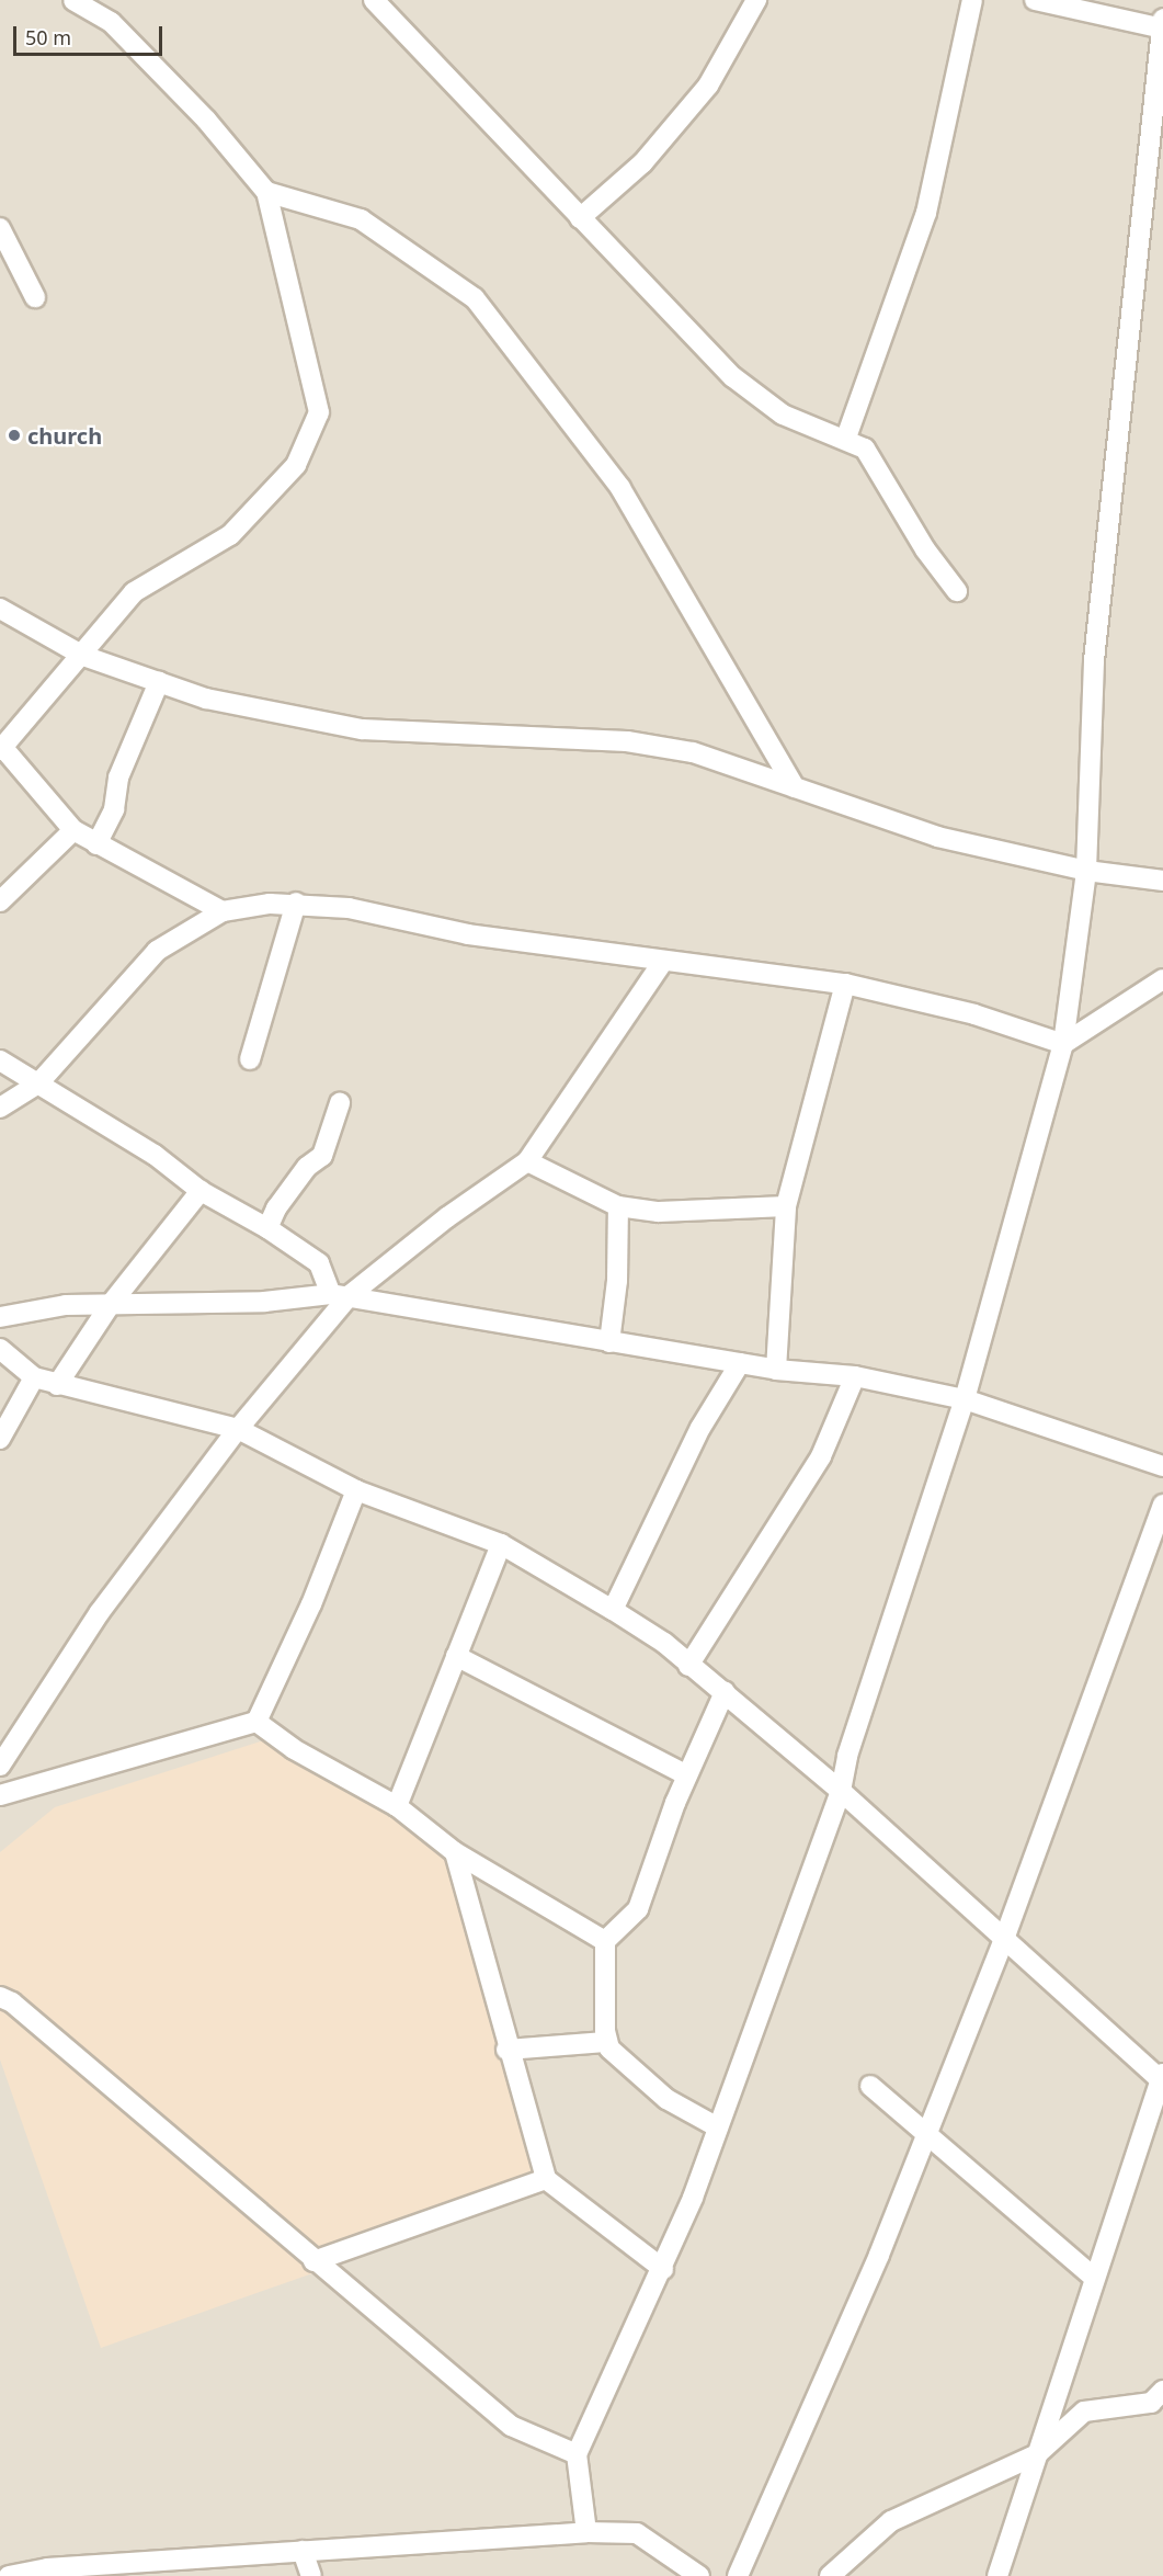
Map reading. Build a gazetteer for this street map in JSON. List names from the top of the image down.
{
  "places": ["church"],
  "scale_bar": "50 m"
}
